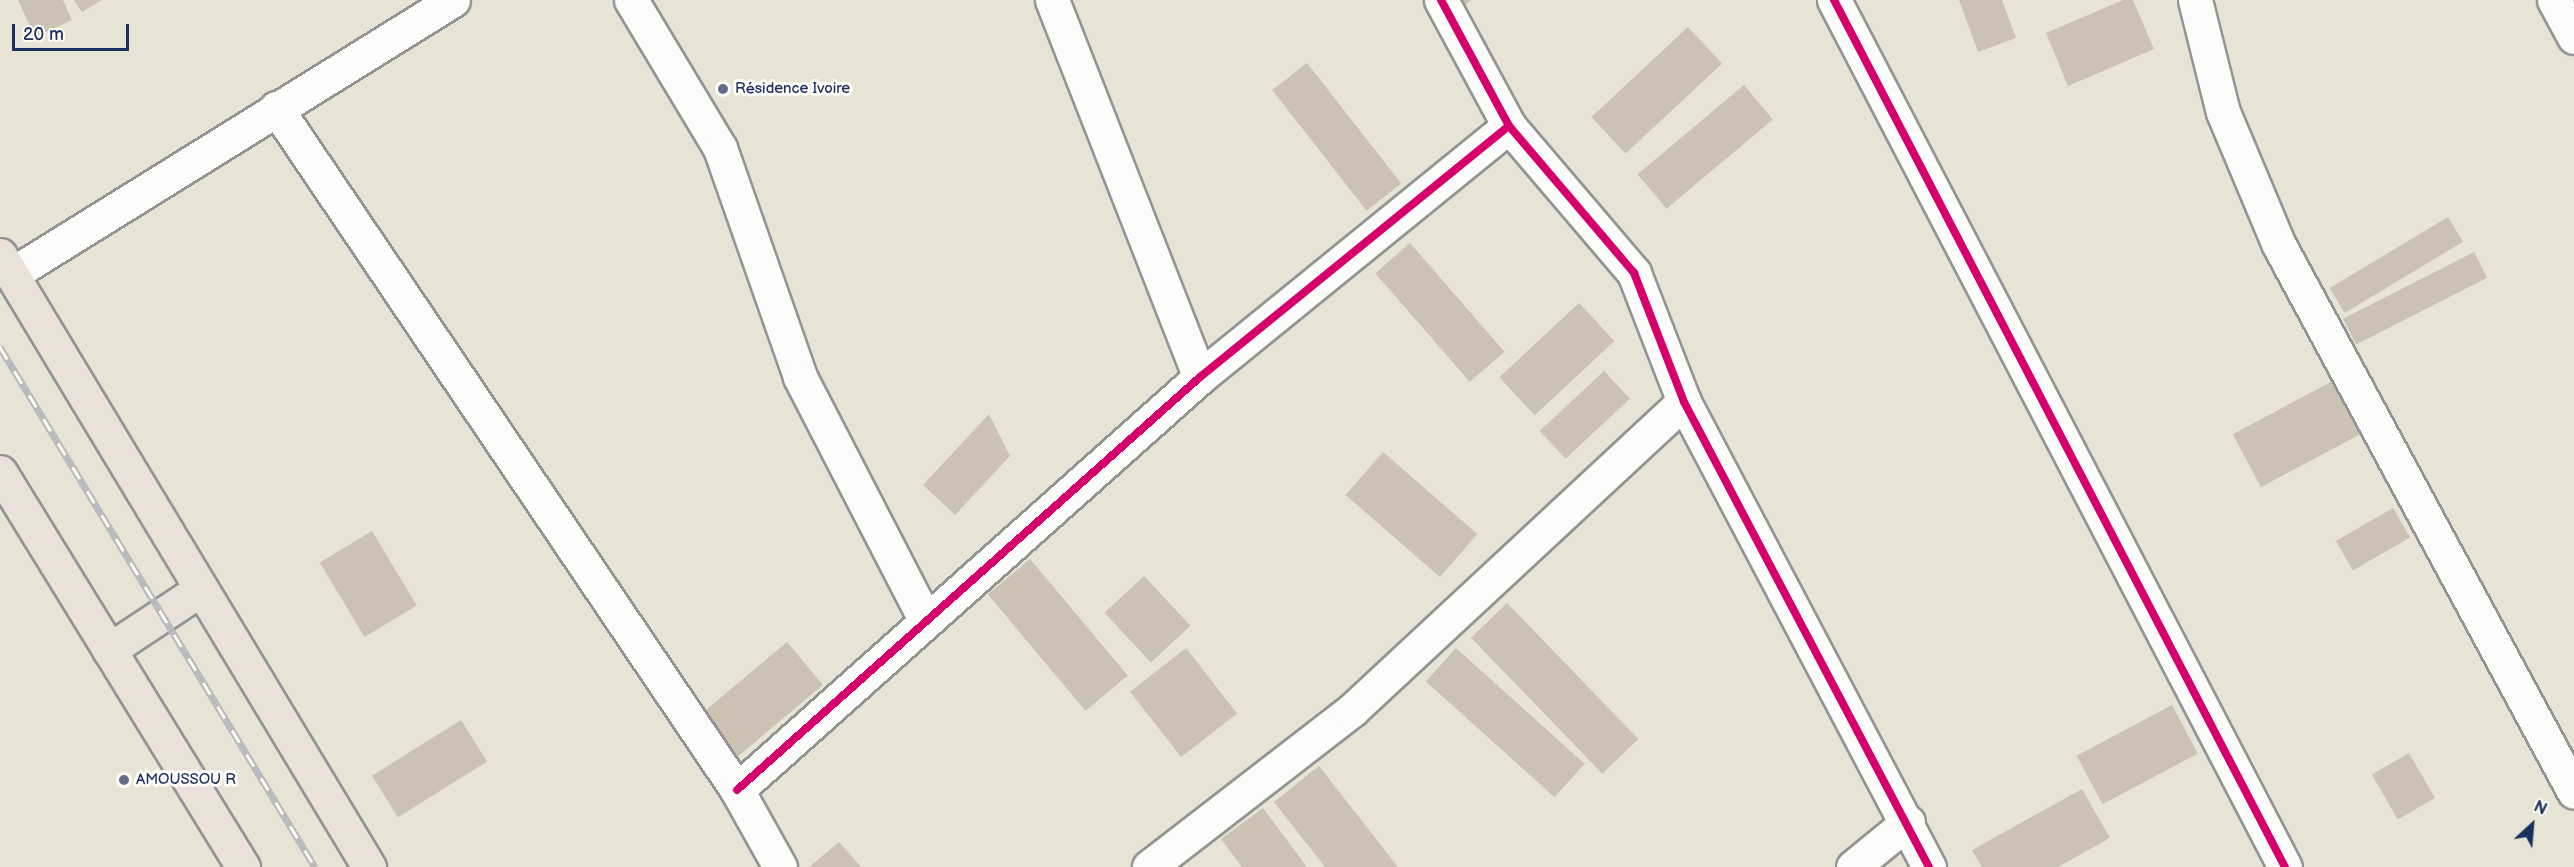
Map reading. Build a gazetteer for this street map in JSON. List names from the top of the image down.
{
  "places": ["Résidence Ivoire", "AMOUSSOU R"],
  "scale_bar": "20 m",
  "north": "top right"
}
